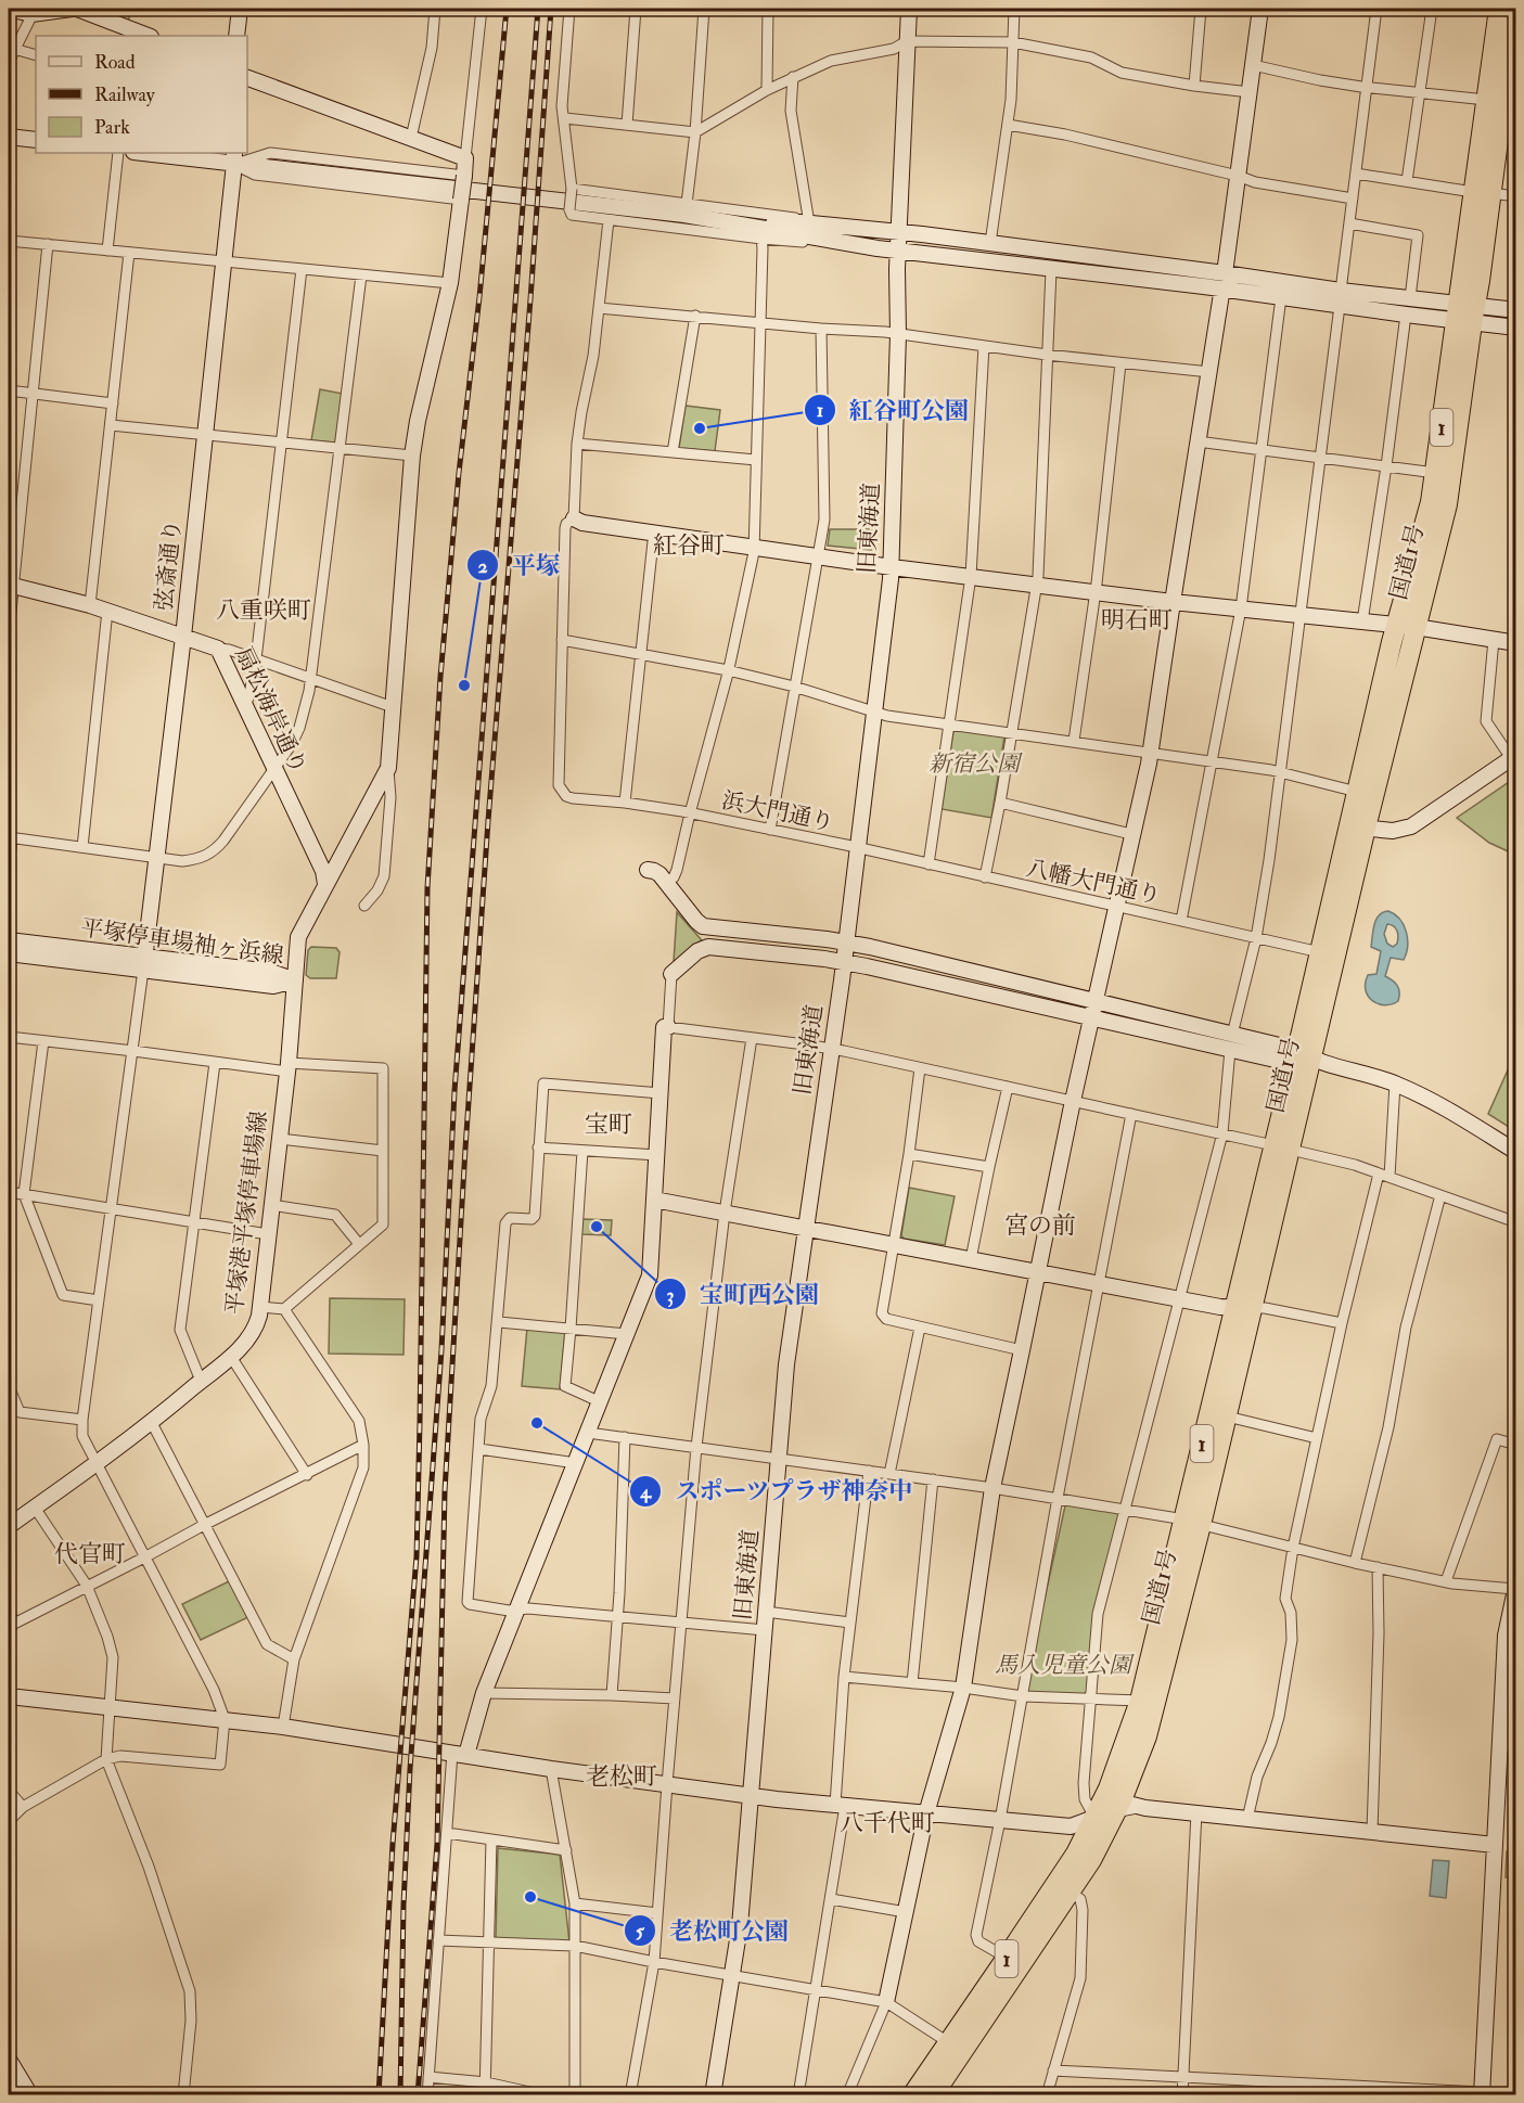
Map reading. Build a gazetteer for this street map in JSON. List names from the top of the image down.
{
  "streets": {
    "highway": ["1", "国道1号"],
    "street": [
      "旧東海道",
      "弦斎通り",
      "扇松海岸通り",
      "浜大門通り",
      "八幡大門通り",
      "平塚停車場袖ヶ浜線",
      "平塚港平塚停車場線"
    ]
  },
  "crossings": [
    ["旧東海道", "浜大門通り"],
    ["旧東海道", "八幡大門通り"],
    ["国道1号", "八幡大門通り"],
    ["弦斎通り", "扇松海岸通り"],
    ["弦斎通り", "平塚停車場袖ヶ浜線"],
    ["扇松海岸通り", "平塚港平塚停車場線"],
    ["浜大門通り", "八幡大門通り"],
    ["平塚停車場袖ヶ浜線", "平塚港平塚停車場線"]
  ],
  "districts": [
    "紅谷町",
    "八重咲町",
    "明石町",
    "宝町",
    "宮の前",
    "代官町",
    "老松町",
    "八千代町"
  ],
  "parks": ["新宿公園", "馬入児童公園"],
  "places": [
    "紅谷町公園",
    "平塚",
    "宝町西公園",
    "スポーツプラザ神奈中",
    "老松町公園"
  ],
  "legend": ["Road", "Railway", "Park"]
}
